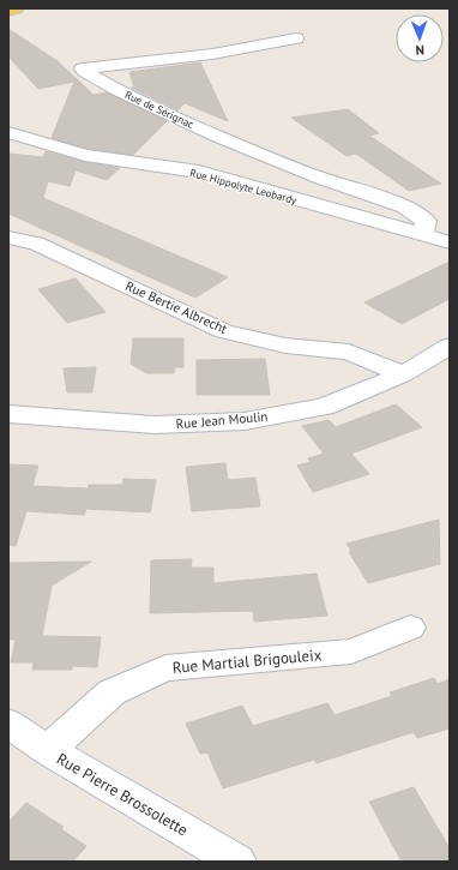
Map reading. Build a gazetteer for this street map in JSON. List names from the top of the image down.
{
  "streets": {
    "street": [
      "Rue de Sérignac",
      "Rue Hippolyte Leobardy",
      "Rue Bertie Albrecht",
      "Rue Jean Moulin",
      "Rue Martial Brigouleix",
      "Rue Pierre Brossolette"
    ]
  },
  "crossings": [
    ["Rue de Sérignac", "Rue Hippolyte Leobardy"],
    ["Rue Bertie Albrecht", "Rue Jean Moulin"],
    ["Rue Martial Brigouleix", "Rue Pierre Brossolette"]
  ],
  "north": "bottom"
}
